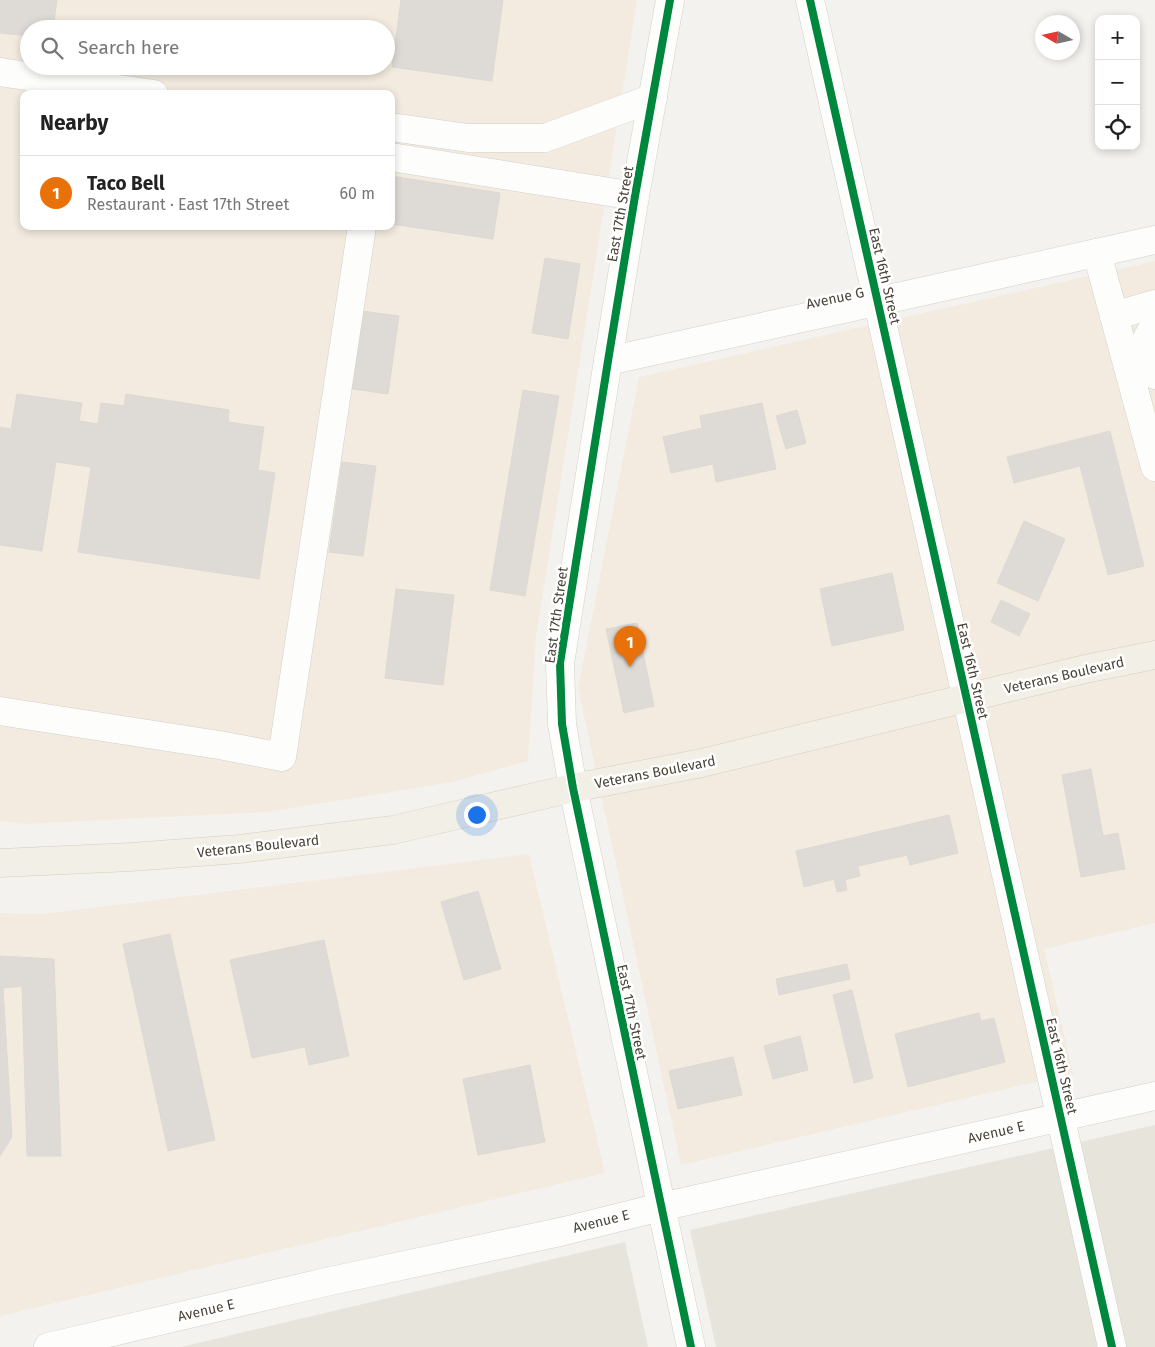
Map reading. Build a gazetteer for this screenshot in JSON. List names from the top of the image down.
{
  "streets": {
    "main road": ["Veterans Boulevard"],
    "street": [
      "East 17th Street",
      "East 16th Street",
      "Avenue G",
      "Avenue E"
    ]
  },
  "crossings": [
    ["East 17th Street", "Avenue G"],
    ["East 17th Street", "Veterans Boulevard"],
    ["East 17th Street", "Avenue E"],
    ["East 16th Street", "Avenue G"],
    ["East 16th Street", "Veterans Boulevard"],
    ["East 16th Street", "Avenue E"]
  ],
  "north": "left",
  "page": {
    "map_buttons": ["+", "−"],
    "search": "Search here",
    "heading": "Nearby",
    "list": [
      {
        "mark": "1",
        "name": "Taco Bell",
        "note": "Restaurant · East 17th Street",
        "value": "60 m"
      }
    ],
    "pins": "1"
  }
}
